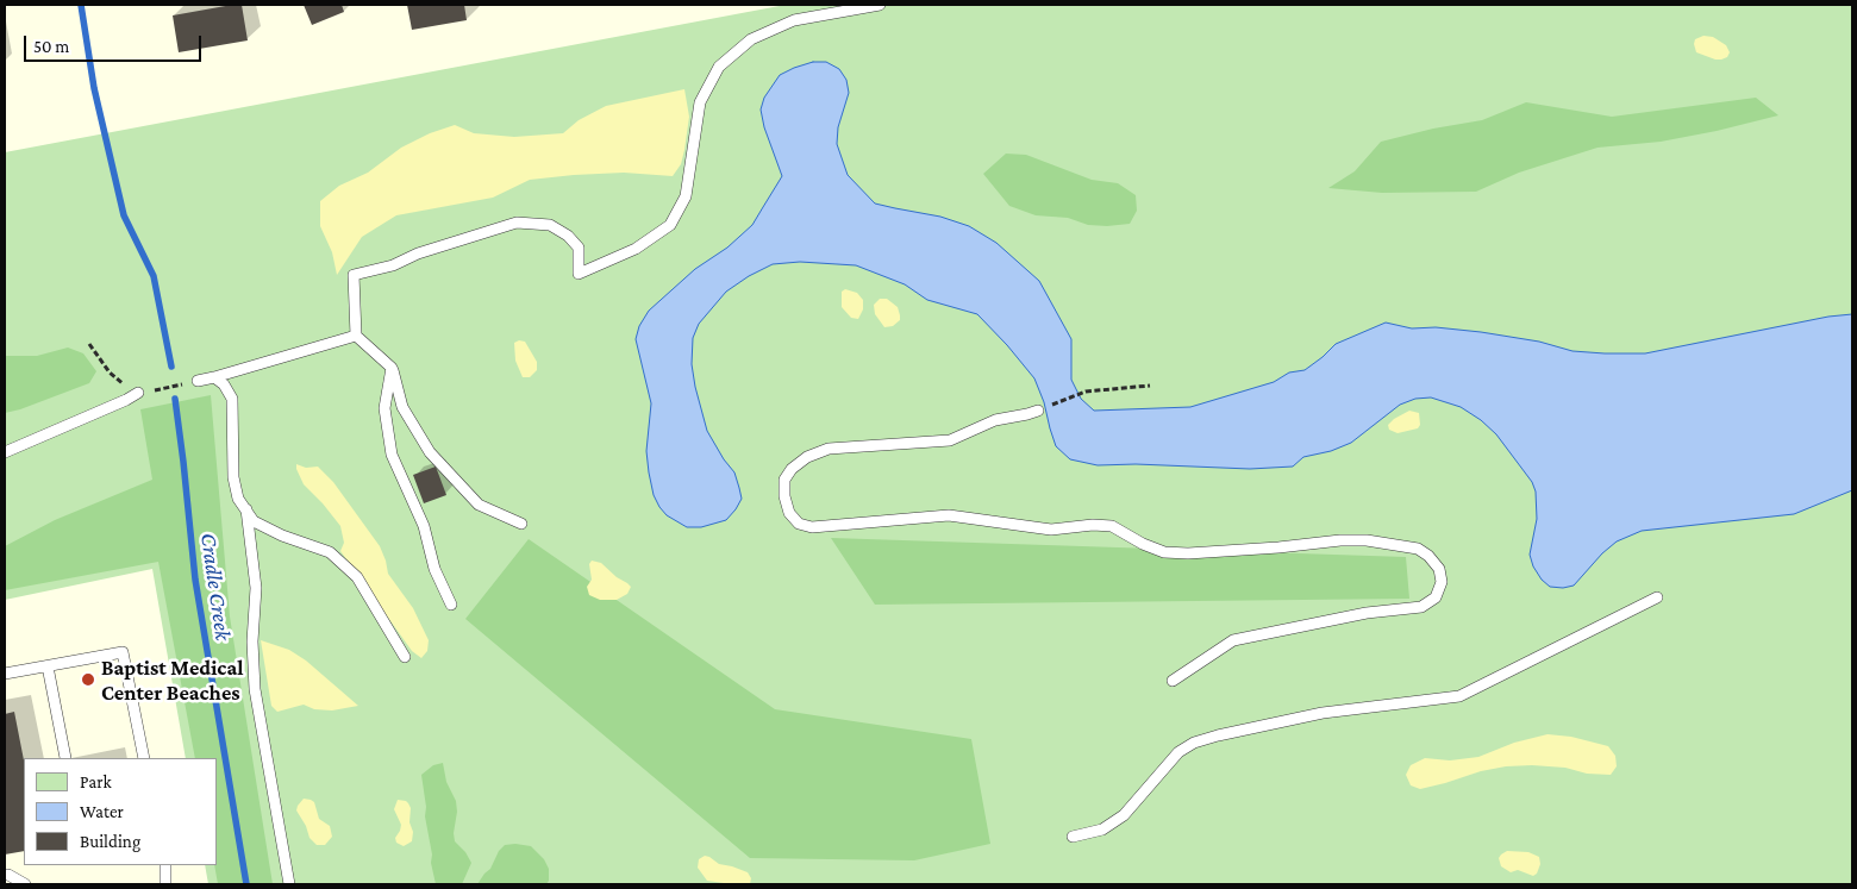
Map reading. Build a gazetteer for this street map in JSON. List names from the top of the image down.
{
  "water": ["Cradle Creek"],
  "places": ["Baptist Medical Center Beaches"],
  "legend": ["Park", "Water", "Building"],
  "scale_bar": "50 m"
}
